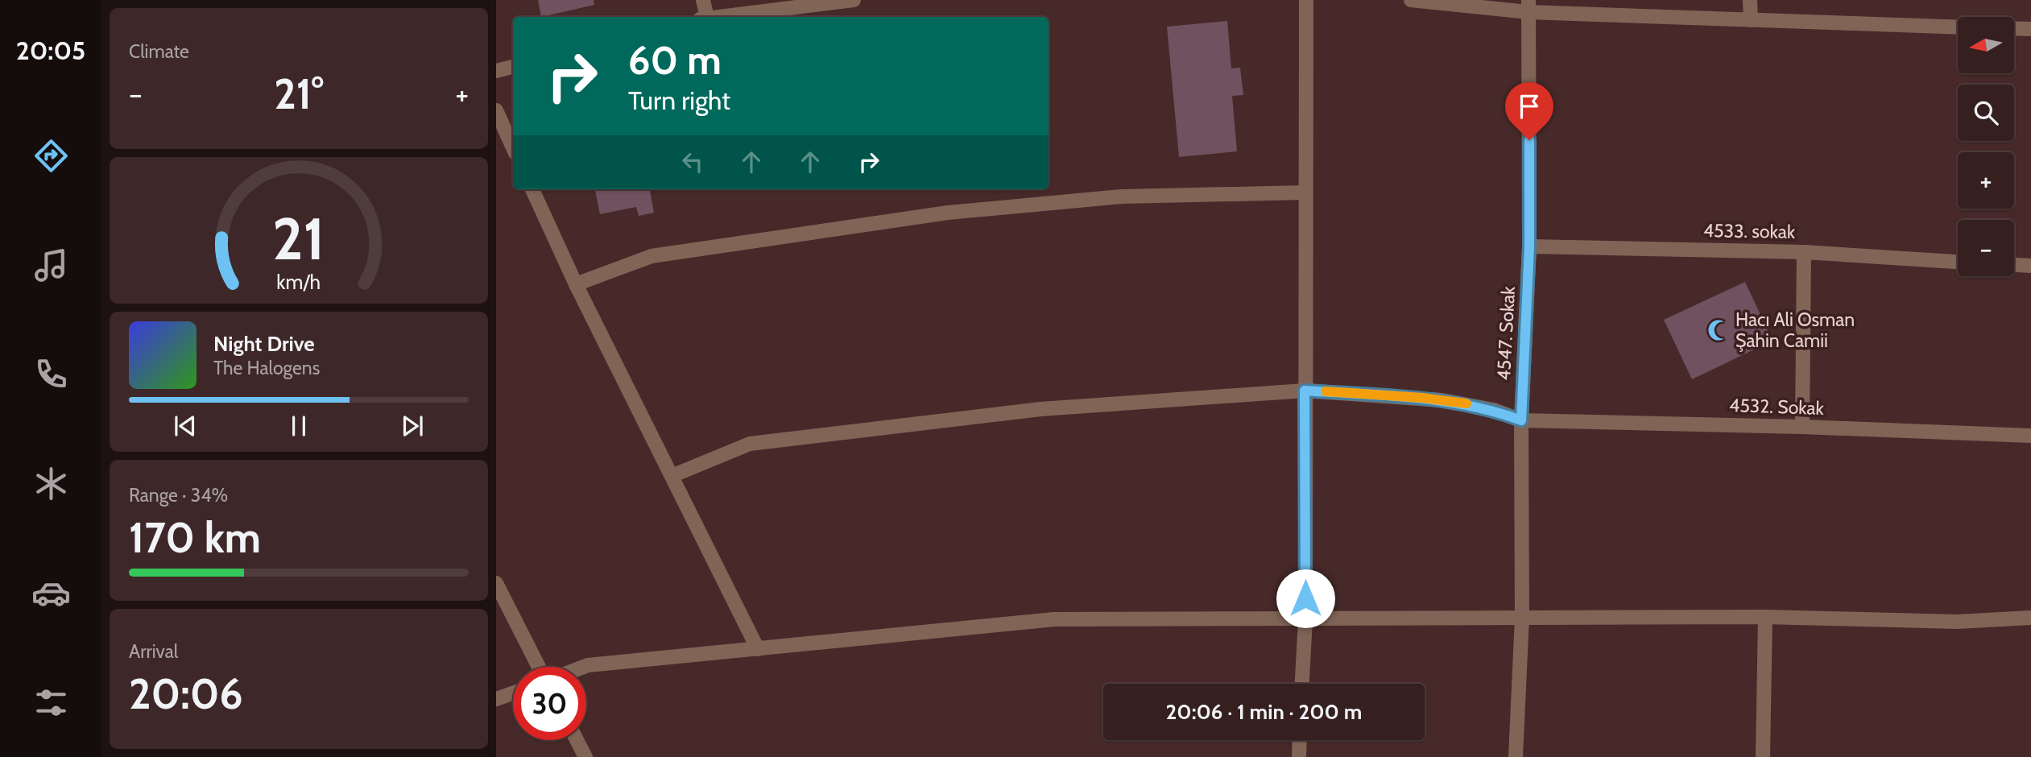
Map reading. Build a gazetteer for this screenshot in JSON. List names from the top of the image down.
{
  "streets": {
    "street": ["4533. sokak", "4547. Sokak", "4532. Sokak"]
  },
  "crossings": [
    ["4533. sokak", "4547. Sokak"],
    ["4547. Sokak", "4532. Sokak"]
  ],
  "places": {
    "mosque": ["Hacı Ali Osman Şahin Camii"]
  },
  "north": "left",
  "page": {
    "tabs": "20:05",
    "tile": [
      "Climate",
      ["Range · 34%", "170 km"],
      ["Arrival", "20:06"]
    ],
    "map_buttons": ["+", "−"],
    "turn": ["60 m", "Turn right"],
    "heat": ["−", "21°", "+"],
    "song": ["Night Drive", "The Halogens"],
    "limit": "30",
    "trip": "20:06 · 1 min · 200 m",
    "gauge": ["21", "km/h"]
  }
}
